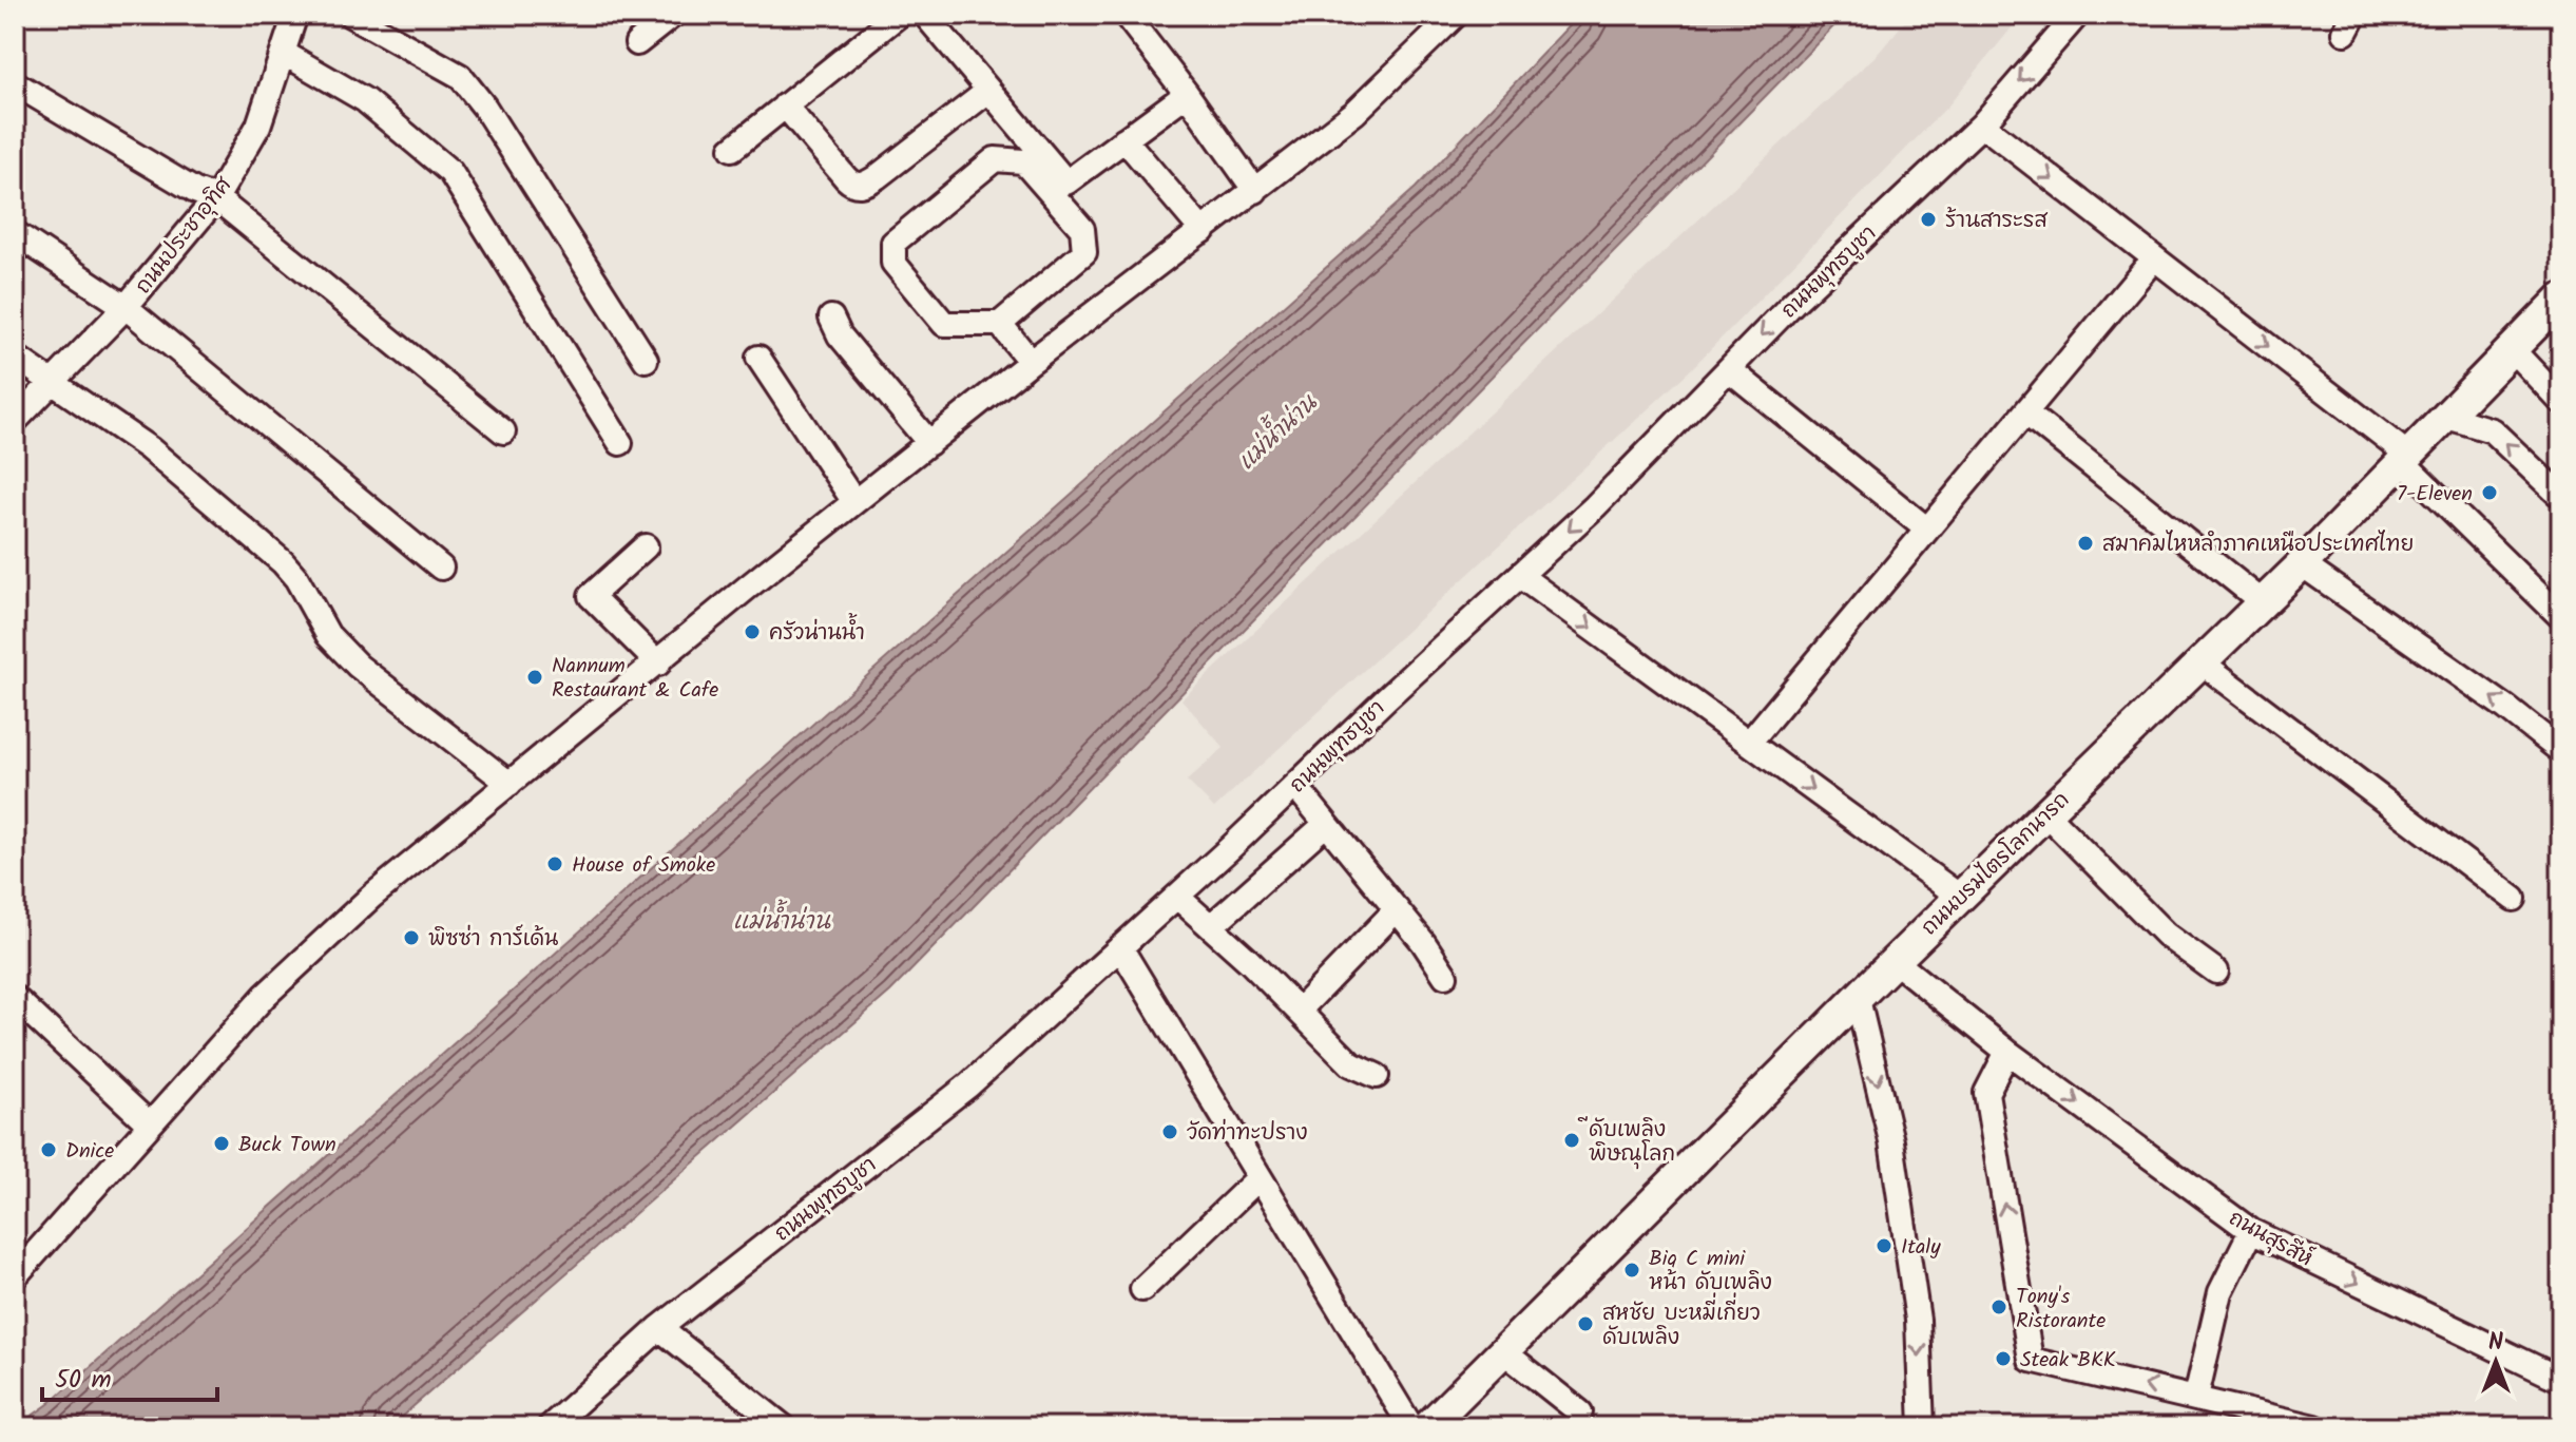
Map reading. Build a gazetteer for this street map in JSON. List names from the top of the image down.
{
  "streets": {
    "main road": ["ถนนบรมไตรโลกนารถ"],
    "street": ["ถนนประชาอุทิศ", "ถนนพุทธบูชา", "ถนนสุรสีห์"]
  },
  "crossings": [
    ["ถนนบรมไตรโลกนารถ", "ถนนสุรสีห์"]
  ],
  "one_way": ["ถนนพุทธบูชา"],
  "water": ["แม่น้ำน่าน"],
  "places": [
    "ร้านสาระรส",
    "7-Eleven",
    "สมาคมไหหลำภาคเหนือประเทศไทย",
    "ครัวน่านน้ำ",
    "Nannum Restaurant & Cafe",
    "House of Smoke",
    "พิซซ่า การ์เด้น",
    "วัดท่าทะปราง",
    "ีดับเพลิง พิษณุโลก",
    "Buck Town",
    "Dnice",
    "Italy",
    "Big C mini หน้า ดับเพลิง",
    "Tony's Ristorante",
    "สหชัย บะหมี่เกี่ยว ดับเพลิง",
    "Steak BKK"
  ],
  "scale_bar": "50 m",
  "north": "top"
}
